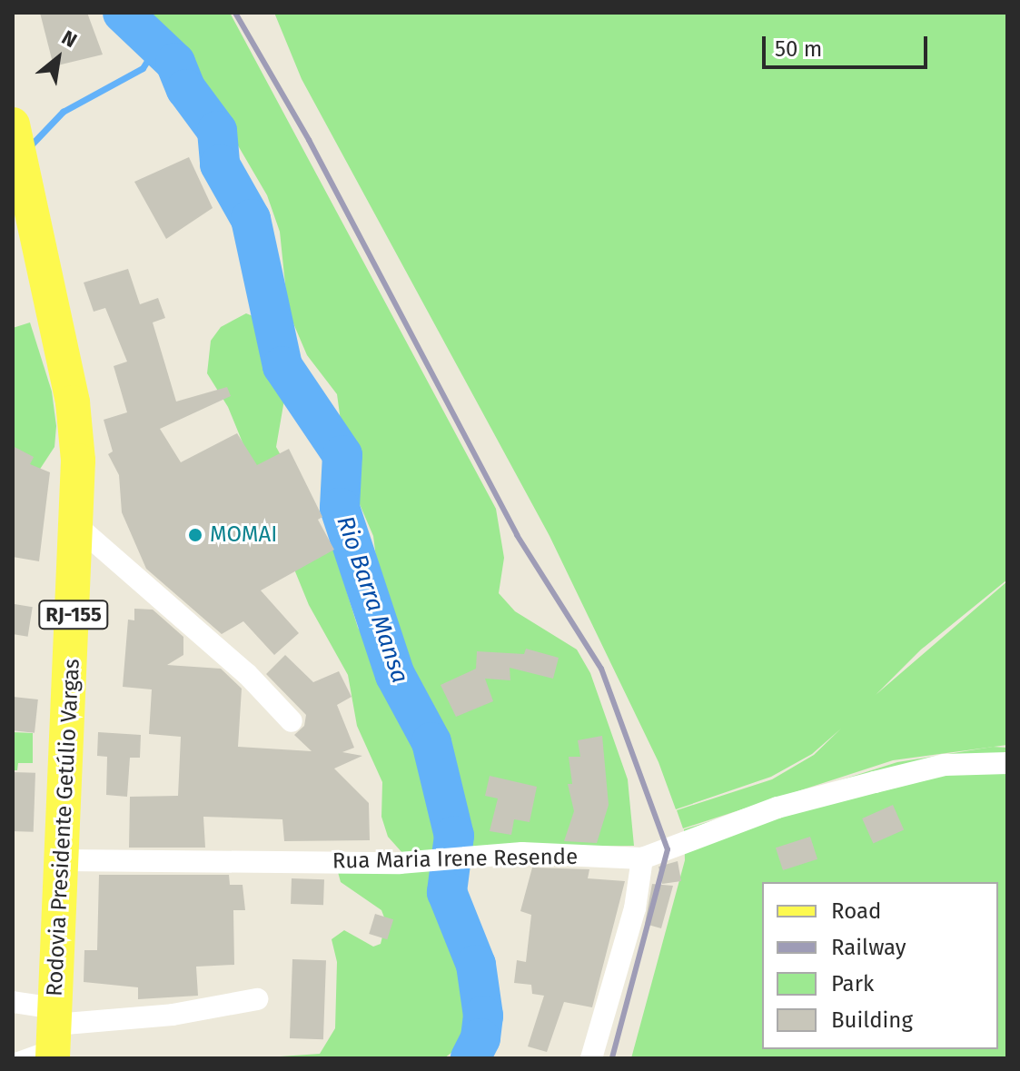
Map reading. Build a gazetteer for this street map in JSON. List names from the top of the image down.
{
  "streets": {
    "main road": ["RJ-155", "Rodovia Presidente Getúlio Vargas"],
    "street": ["Rua Maria Irene Resende"]
  },
  "crossings": [
    ["Rodovia Presidente Getúlio Vargas", "Rua Maria Irene Resende"]
  ],
  "water": ["Rio Barra Mansa"],
  "places": ["MOMAI"],
  "legend": [
    "Road",
    "Railway",
    "Park",
    "Building"
  ],
  "scale_bar": "50 m",
  "north": "top right"
}
